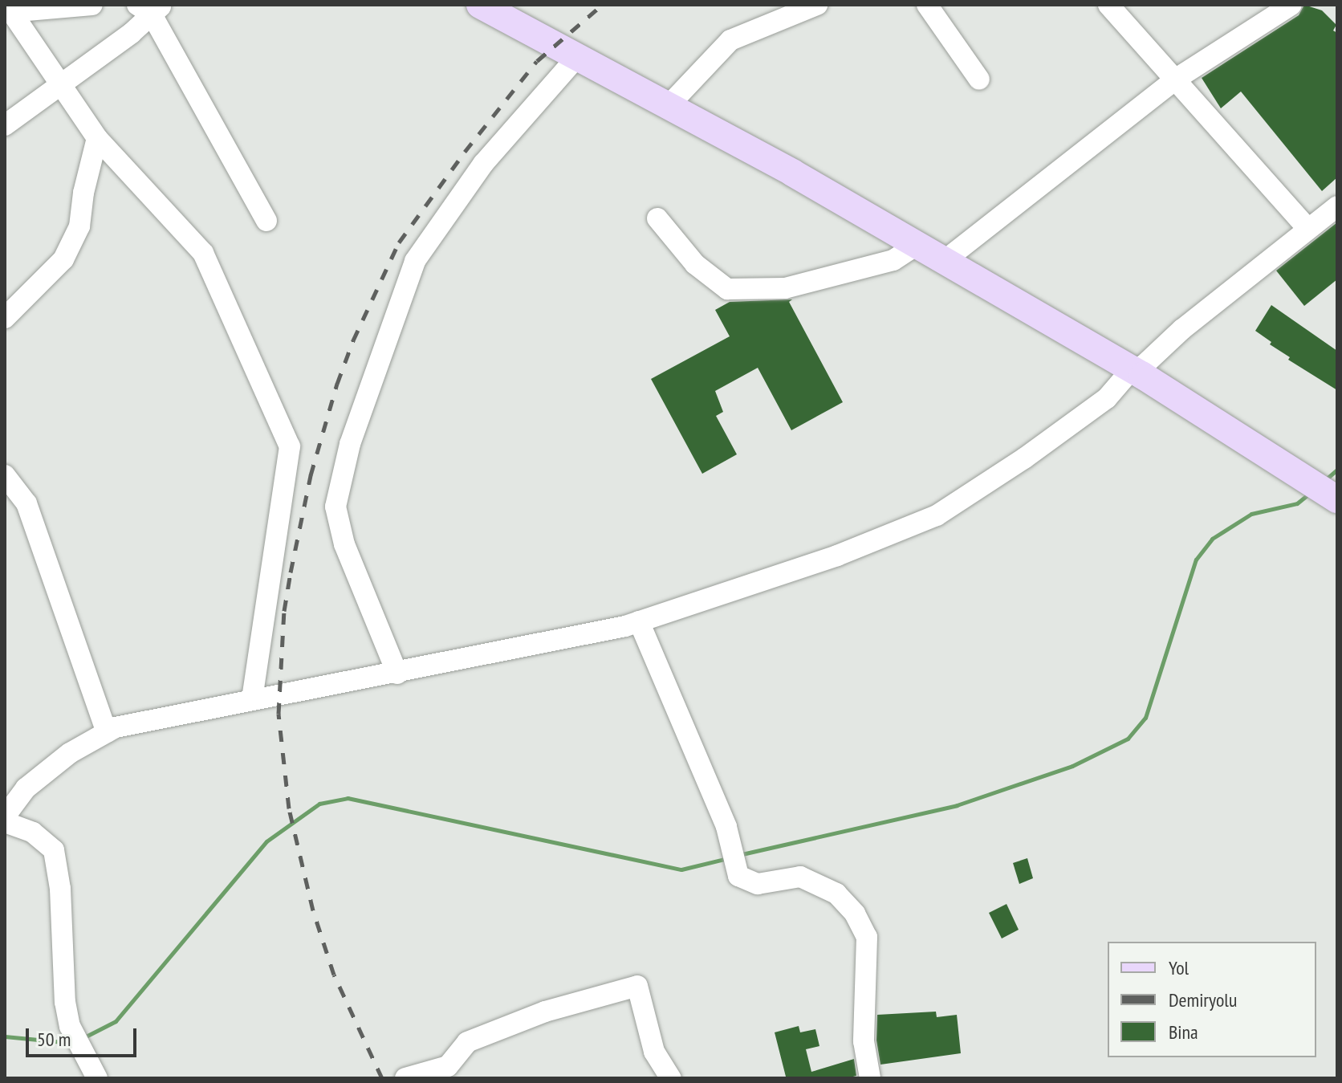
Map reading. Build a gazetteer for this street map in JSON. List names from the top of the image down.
{
  "legend": ["Yol", "Demiryolu", "Bina"],
  "scale_bar": "50 m"
}
